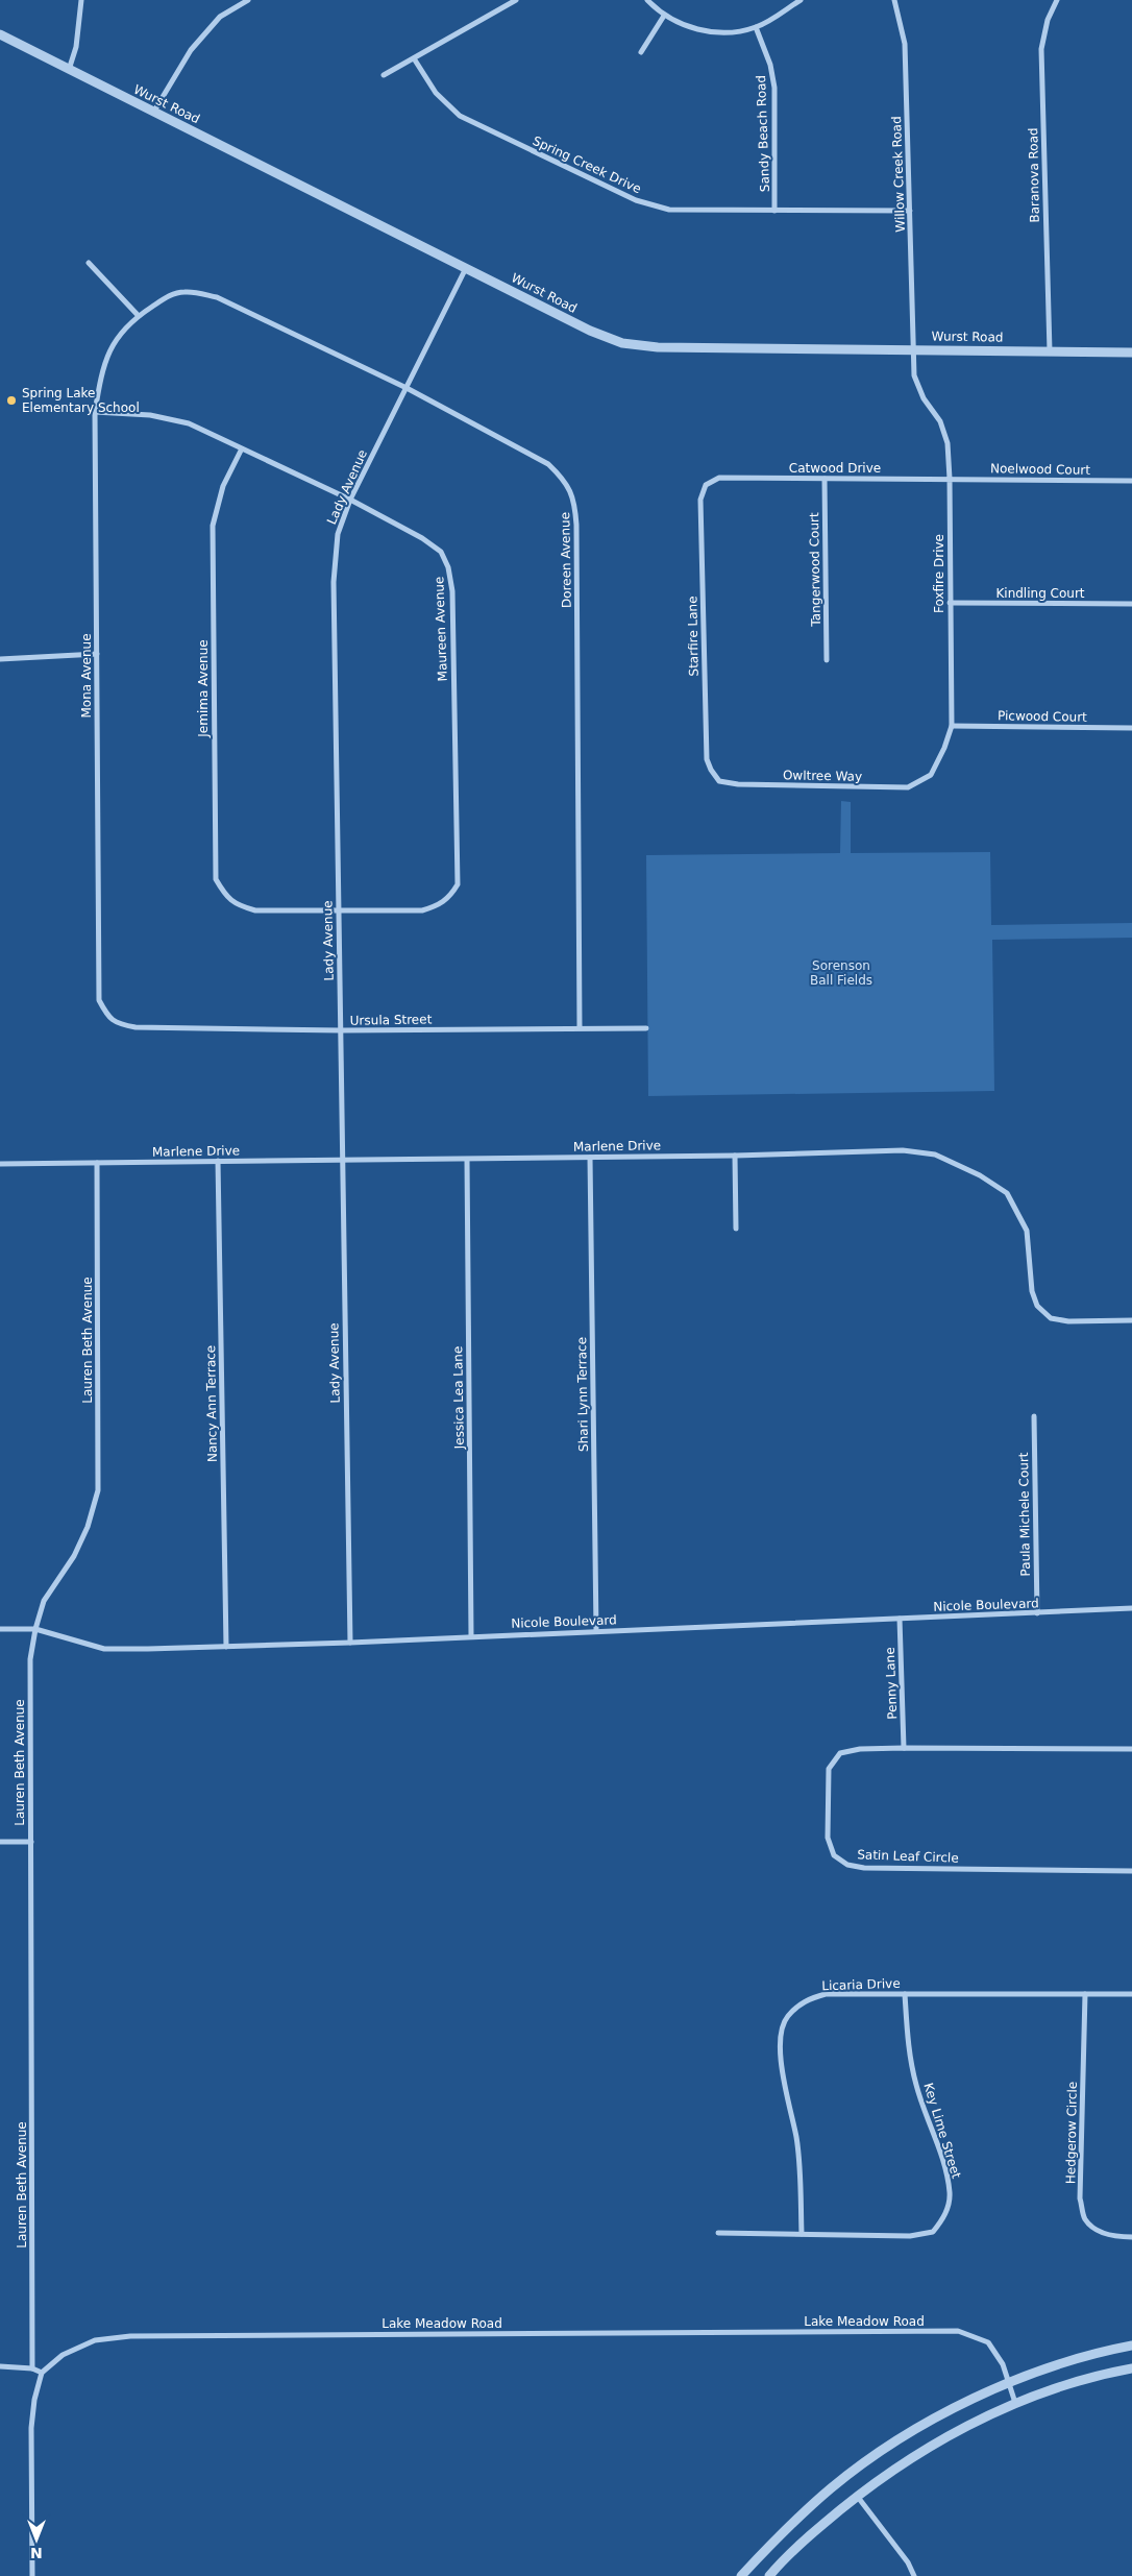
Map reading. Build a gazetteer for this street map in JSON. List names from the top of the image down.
{
  "streets": {
    "street": [
      "Wurst Road",
      "Sandy Beach Road",
      "Spring Creek Drive",
      "Willow Creek Road",
      "Baranova Road",
      "Catwood Drive",
      "Noelwood Court",
      "Lady Avenue",
      "Doreen Avenue",
      "Tangerwood Court",
      "Foxfire Drive",
      "Kindling Court",
      "Maureen Avenue",
      "Starfire Lane",
      "Mona Avenue",
      "Jemima Avenue",
      "Picwood Court",
      "Owltree Way",
      "Ursula Street",
      "Marlene Drive",
      "Lauren Beth Avenue",
      "Shari Lynn Terrace",
      "Jessica Lea Lane",
      "Nancy Ann Terrace",
      "Paula Michele Court",
      "Nicole Boulevard",
      "Penny Lane",
      "Satin Leaf Circle",
      "Licaria Drive",
      "Key Lime Street",
      "Hedgerow Circle",
      "Lake Meadow Road"
    ]
  },
  "crossings": [
    ["Wurst Road", "Willow Creek Road"],
    ["Wurst Road", "Baranova Road"],
    ["Wurst Road", "Lady Avenue"],
    ["Wurst Road", "Foxfire Drive"],
    ["Sandy Beach Road", "Spring Creek Drive"],
    ["Spring Creek Drive", "Willow Creek Road"],
    ["Willow Creek Road", "Foxfire Drive"],
    ["Catwood Drive", "Noelwood Court"],
    ["Catwood Drive", "Tangerwood Court"],
    ["Catwood Drive", "Foxfire Drive"],
    ["Catwood Drive", "Starfire Lane"],
    ["Noelwood Court", "Foxfire Drive"],
    ["Lady Avenue", "Doreen Avenue"],
    ["Lady Avenue", "Maureen Avenue"],
    ["Lady Avenue", "Jemima Avenue"],
    ["Lady Avenue", "Ursula Street"],
    ["Lady Avenue", "Marlene Drive"],
    ["Lady Avenue", "Nicole Boulevard"],
    ["Doreen Avenue", "Mona Avenue"],
    ["Doreen Avenue", "Ursula Street"],
    ["Foxfire Drive", "Kindling Court"],
    ["Foxfire Drive", "Picwood Court"],
    ["Foxfire Drive", "Owltree Way"],
    ["Maureen Avenue", "Mona Avenue"],
    ["Maureen Avenue", "Jemima Avenue"],
    ["Starfire Lane", "Owltree Way"],
    ["Mona Avenue", "Ursula Street"],
    ["Marlene Drive", "Lauren Beth Avenue"],
    ["Marlene Drive", "Shari Lynn Terrace"],
    ["Marlene Drive", "Jessica Lea Lane"],
    ["Marlene Drive", "Nancy Ann Terrace"],
    ["Lauren Beth Avenue", "Nicole Boulevard"],
    ["Shari Lynn Terrace", "Nicole Boulevard"],
    ["Jessica Lea Lane", "Nicole Boulevard"],
    ["Nancy Ann Terrace", "Nicole Boulevard"],
    ["Paula Michele Court", "Nicole Boulevard"],
    ["Nicole Boulevard", "Penny Lane"],
    ["Penny Lane", "Satin Leaf Circle"],
    ["Licaria Drive", "Key Lime Street"],
    ["Licaria Drive", "Hedgerow Circle"]
  ],
  "parks": ["Sorenson Ball Fields"],
  "places": ["Spring Lake Elementary School"],
  "north": "bottom"
}
